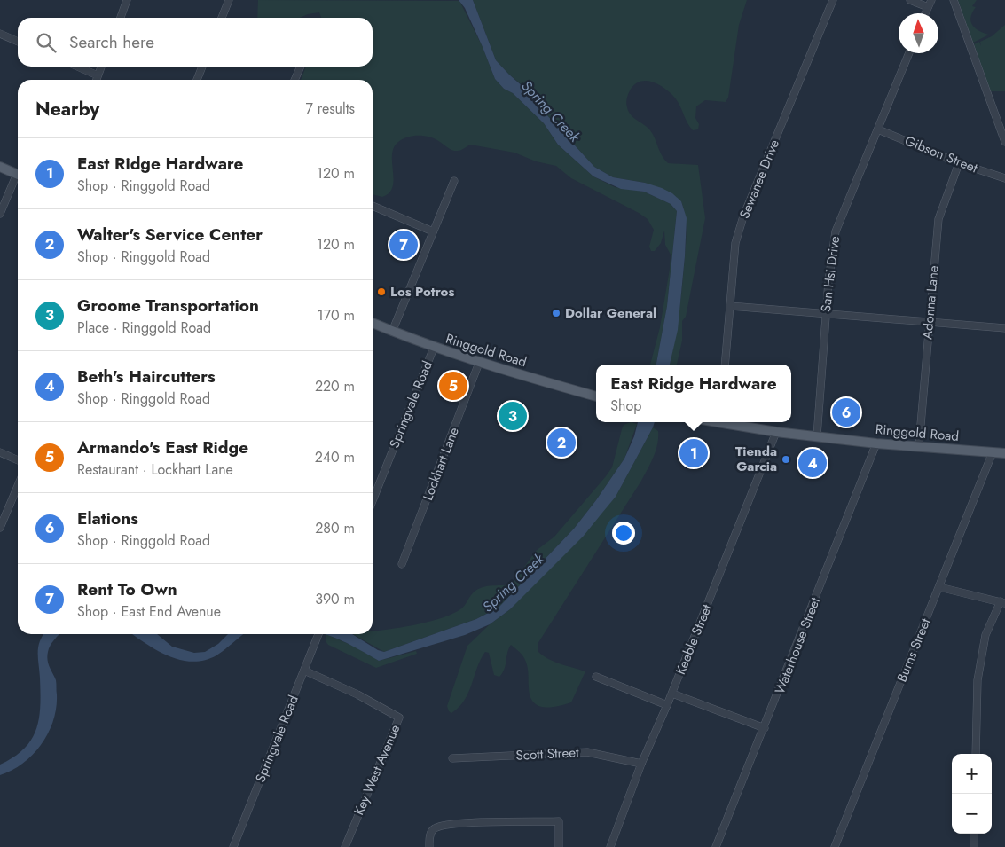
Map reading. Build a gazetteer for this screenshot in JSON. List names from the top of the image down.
{
  "streets": {
    "main road": ["Ringgold Road"],
    "street": [
      "Gibson Street",
      "Sewanee Drive",
      "San Hsi Drive",
      "Adonna Lane",
      "Springvale Road",
      "Lockhart Lane",
      "Keeble Street",
      "Waterhouse Street",
      "Burns Street",
      "Scott Street",
      "Key West Avenue"
    ]
  },
  "crossings": [
    ["Gibson Street", "San Hsi Drive"],
    ["Gibson Street", "Adonna Lane"],
    ["San Hsi Drive", "Ringgold Road"],
    ["Adonna Lane", "Ringgold Road"],
    ["Ringgold Road", "Springvale Road"],
    ["Ringgold Road", "Lockhart Lane"],
    ["Ringgold Road", "Keeble Street"],
    ["Ringgold Road", "Waterhouse Street"],
    ["Ringgold Road", "Burns Street"],
    ["Springvale Road", "Key West Avenue"],
    ["Keeble Street", "Scott Street"]
  ],
  "water": ["Spring Creek"],
  "places": ["Los Potros", "Dollar General", "Tienda Garcia"],
  "north": "top",
  "page": {
    "search": "Search here",
    "heading": ["Nearby", "7 results"],
    "list": [
      {
        "mark": "1",
        "name": "East Ridge Hardware",
        "note": "Shop · Ringgold Road",
        "value": "120 m"
      },
      {
        "mark": "2",
        "name": "Walter's Service Center",
        "note": "Shop · Ringgold Road",
        "value": "120 m"
      },
      {
        "mark": "3",
        "name": "Groome Transportation",
        "note": "Place · Ringgold Road",
        "value": "170 m"
      },
      {
        "mark": "4",
        "name": "Beth's Haircutters",
        "note": "Shop · Ringgold Road",
        "value": "220 m"
      },
      {
        "mark": "5",
        "name": "Armando's East Ridge",
        "note": "Restaurant · Lockhart Lane",
        "value": "240 m"
      },
      {
        "mark": "6",
        "name": "Elations",
        "note": "Shop · Ringgold Road",
        "value": "280 m"
      },
      {
        "mark": "7",
        "name": "Rent To Own",
        "note": "Shop · East End Avenue",
        "value": "390 m"
      }
    ],
    "pins": [
      "7",
      "5",
      "6",
      "3",
      "2",
      "1",
      "4"
    ],
    "popup": ["East Ridge Hardware", "Shop"],
    "map_buttons": ["+", "−"]
  }
}
